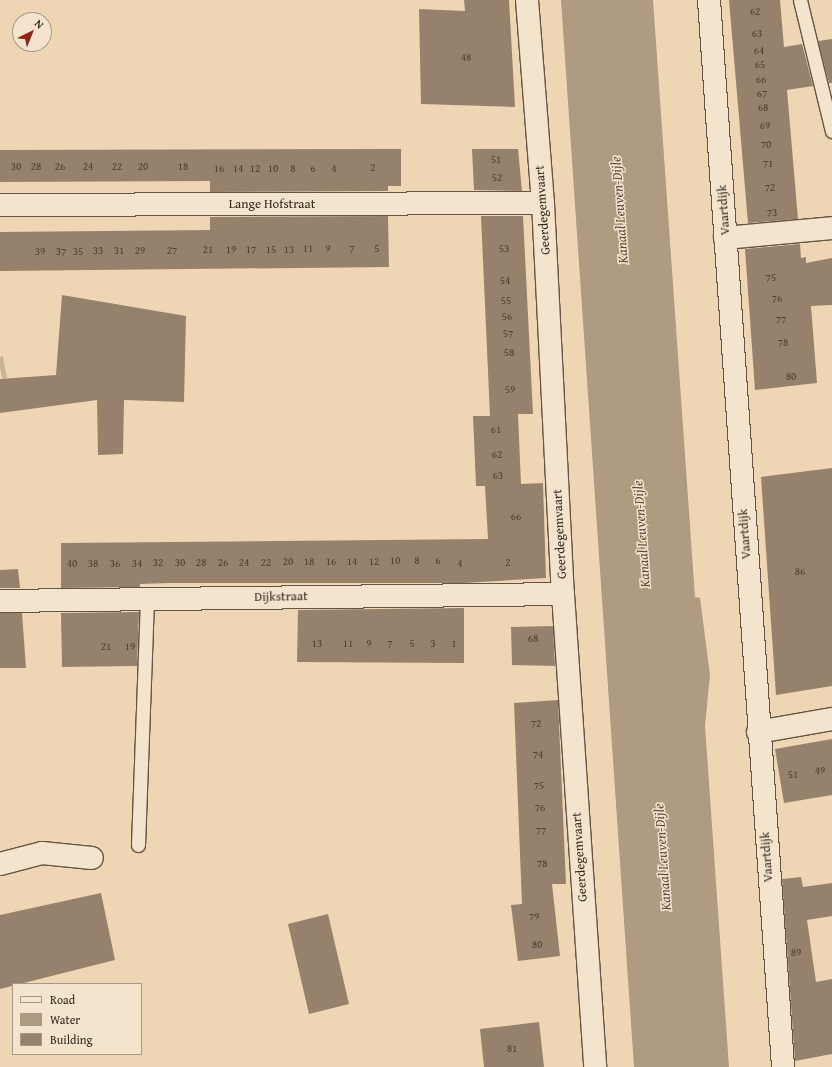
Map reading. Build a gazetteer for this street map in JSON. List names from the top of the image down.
{
  "streets": {
    "street": [
      "Lange Hofstraat",
      "Geerdegemvaart",
      "Vaartdijk",
      "Dijkstraat"
    ]
  },
  "crossings": [
    ["Lange Hofstraat", "Geerdegemvaart"],
    ["Geerdegemvaart", "Dijkstraat"]
  ],
  "water": ["Kanaal Leuven-Dijle"],
  "house_numbers": [
    "62",
    "63",
    "64",
    "48",
    "65",
    "66",
    "67",
    "68",
    "69",
    "70",
    "51",
    "71",
    "30",
    "28",
    "26",
    "24",
    "22",
    "20",
    "18",
    "2",
    "16",
    "14",
    "12",
    "10",
    "8",
    "6",
    "4",
    "52",
    "72",
    "73",
    "11",
    "9",
    "7",
    "5",
    "53",
    "21",
    "19",
    "17",
    "15",
    "13",
    "33",
    "31",
    "29",
    "27",
    "39",
    "37",
    "35",
    "75",
    "54",
    "76",
    "55",
    "56",
    "77",
    "57",
    "78",
    "58",
    "80",
    "59",
    "61",
    "62",
    "63",
    "66",
    "10",
    "8",
    "6",
    "20",
    "18",
    "16",
    "14",
    "12",
    "32",
    "30",
    "28",
    "26",
    "24",
    "22",
    "2",
    "40",
    "38",
    "36",
    "34",
    "4",
    "86",
    "68",
    "13",
    "11",
    "9",
    "7",
    "5",
    "3",
    "1",
    "21",
    "19",
    "72",
    "74",
    "49",
    "51",
    "75",
    "76",
    "77",
    "78",
    "79",
    "80",
    "89",
    "81"
  ],
  "legend": ["Road", "Water", "Building"],
  "north": "top right"
}
